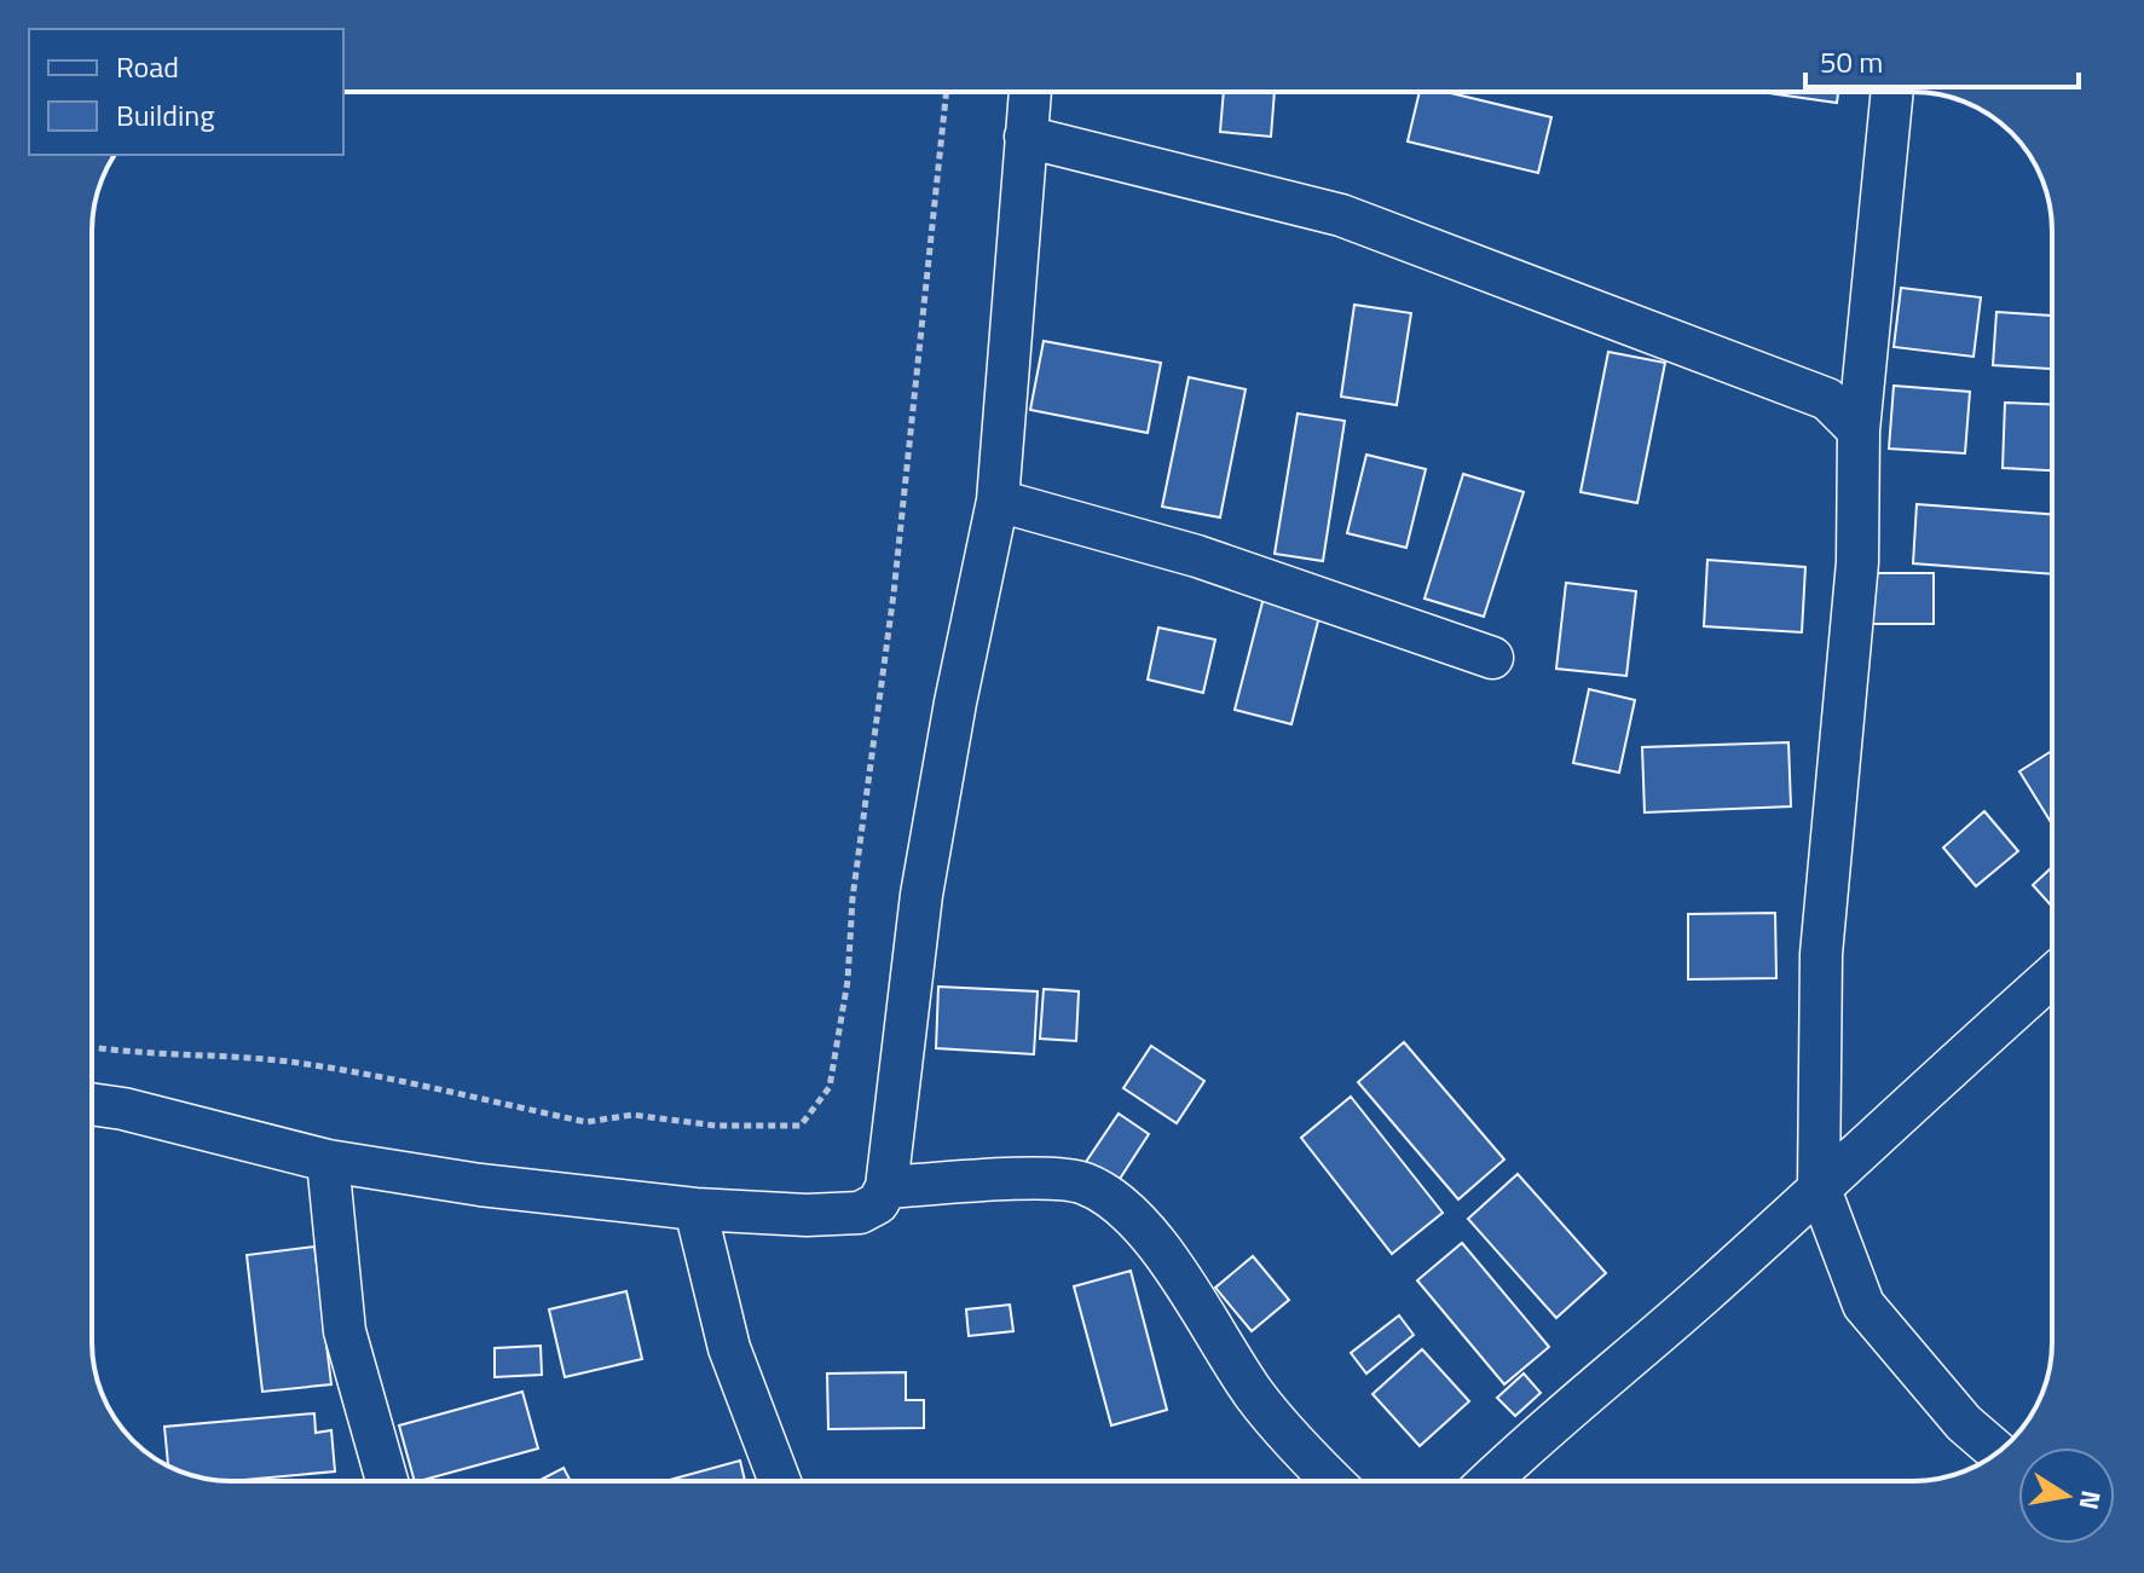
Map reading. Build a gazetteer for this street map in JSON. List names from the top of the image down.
{
  "legend": ["Road", "Building"],
  "scale_bar": "50 m",
  "north": "right"
}
